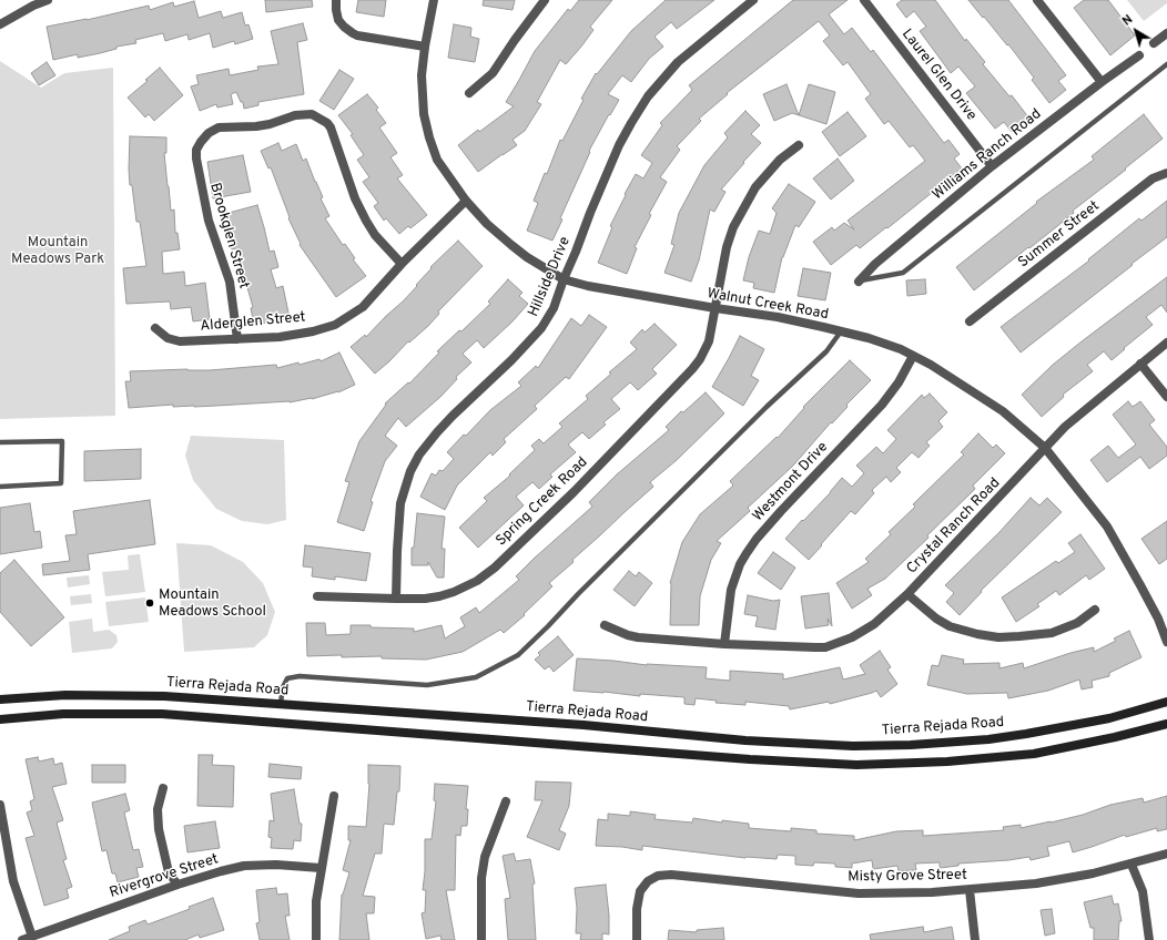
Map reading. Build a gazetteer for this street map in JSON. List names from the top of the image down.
{
  "streets": {
    "main road": ["Tierra Rejada Road"],
    "street": [
      "Laurel Glen Drive",
      "Williams Ranch Road",
      "Summer Street",
      "Brookglen Street",
      "Hillside Drive",
      "Walnut Creek Road",
      "Alderglen Street",
      "Westmont Drive",
      "Spring Creek Road",
      "Crystal Ranch Road",
      "Rivergrove Street",
      "Misty Grove Street"
    ]
  },
  "crossings": [
    ["Laurel Glen Drive", "Williams Ranch Road"],
    ["Brookglen Street", "Alderglen Street"],
    ["Hillside Drive", "Walnut Creek Road"],
    ["Hillside Drive", "Spring Creek Road"],
    ["Walnut Creek Road", "Alderglen Street"],
    ["Walnut Creek Road", "Westmont Drive"],
    ["Walnut Creek Road", "Spring Creek Road"],
    ["Walnut Creek Road", "Crystal Ranch Road"],
    ["Westmont Drive", "Crystal Ranch Road"]
  ],
  "parks": ["Mountain Meadows Park"],
  "places": ["Mountain Meadows School"],
  "north": "top left"
}
